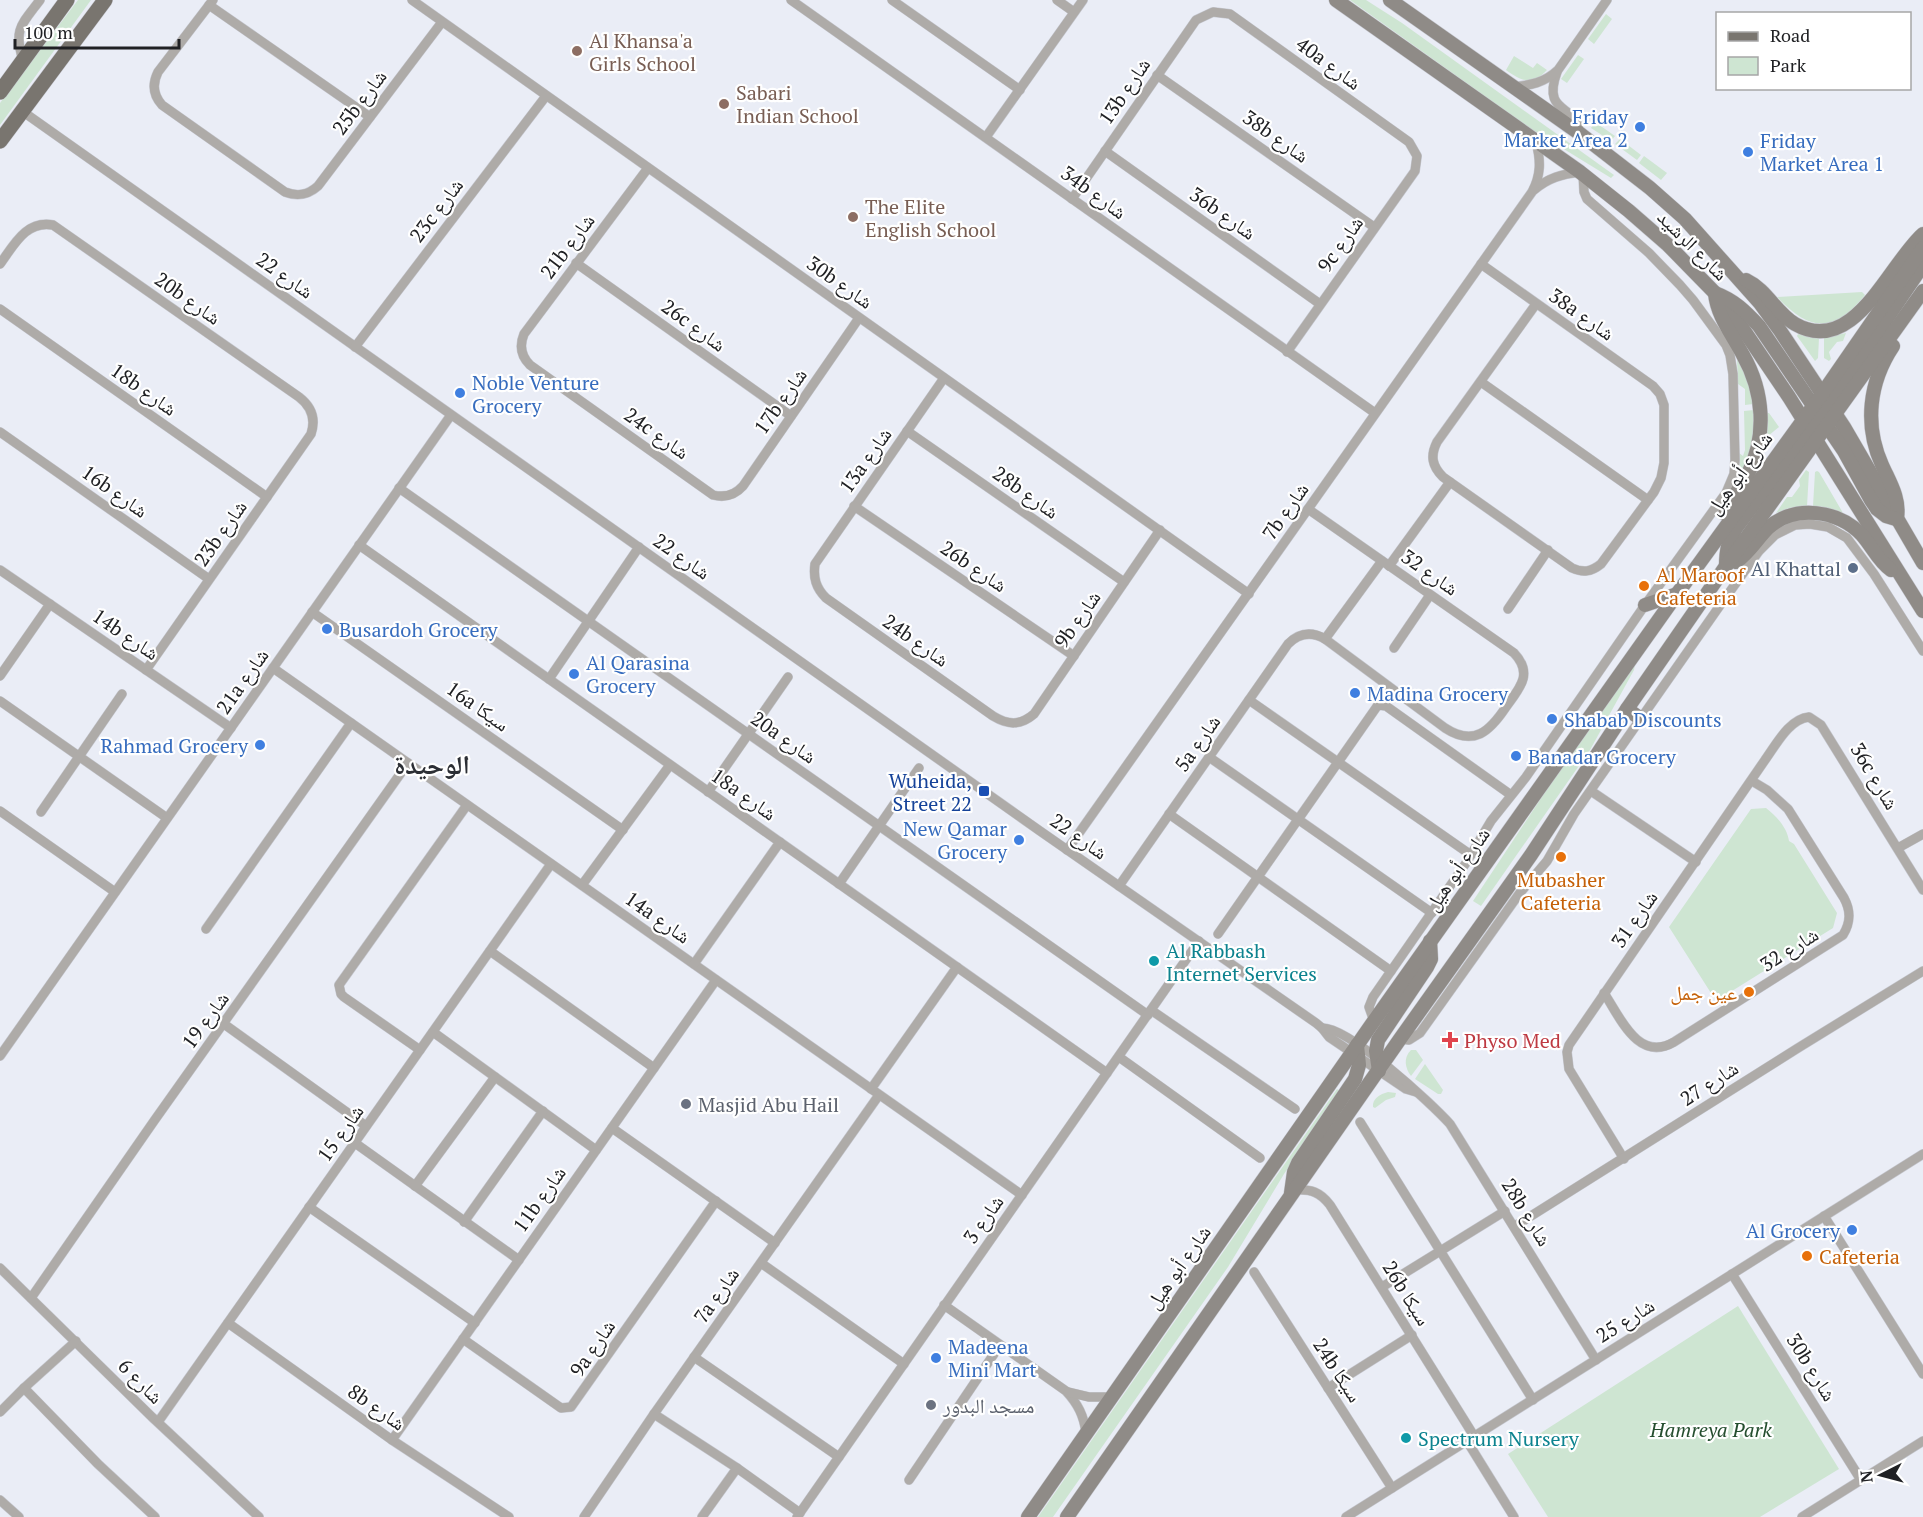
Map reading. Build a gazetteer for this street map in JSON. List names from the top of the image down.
{
  "streets": {
    "main road": ["شارع الرشيد", "شارع أبو هيل"],
    "street": [
      "40a شارع",
      "13b شارع",
      "25b شارع",
      "38b شارع",
      "34b شارع",
      "23c شارع",
      "36b شارع",
      "9c شارع",
      "21b شارع",
      "شارع 22",
      "30b شارع",
      "20b شارع",
      "38a شارع",
      "26c شارع",
      "18b شارع",
      "17b شارع",
      "24c شارع",
      "13a شارع",
      "16b شارع",
      "28b شارع",
      "7b شارع",
      "23b شارع",
      "26b شارع",
      "شارع 32",
      "9b شارع",
      "14b شارع",
      "24b شارع",
      "21a شارع",
      "16a سيكا",
      "20a شارع",
      "5a شارع",
      "36c شارع",
      "18a شارع",
      "14a شارع",
      "شارع 31",
      "شارع 19",
      "شارع 27",
      "شارع 15",
      "11b شارع",
      "شارع 3",
      "26b سيكا",
      "7a شارع",
      "شارع 25",
      "9a شارع",
      "24b سيكا",
      "شارع 6",
      "8b شارع"
    ]
  },
  "crossings": [
    ["40a شارع", "13b شارع"],
    ["40a شارع", "9c شارع"],
    ["13b شارع", "38b شارع"],
    ["13b شارع", "34b شارع"],
    ["13b شارع", "36b شارع"],
    ["25b شارع", "30b شارع"],
    ["38b شارع", "9c شارع"],
    ["34b شارع", "9c شارع"],
    ["34b شارع", "7b شارع"],
    ["23c شارع", "شارع 22"],
    ["23c شارع", "30b شارع"],
    ["36b شارع", "9c شارع"],
    ["شارع الرشيد", "شارع أبو هيل"],
    ["شارع الرشيد", "7b شارع"],
    ["21b شارع", "30b شارع"],
    ["21b شارع", "26c شارع"],
    ["21b شارع", "24c شارع"],
    ["شارع 22", "شارع أبو هيل"],
    ["شارع 22", "28b شارع"],
    ["شارع 22", "7b شارع"],
    ["شارع 22", "21a شارع"],
    ["شارع 22", "5a شارع"],
    ["شارع 22", "شارع 3"],
    ["30b شارع", "17b شارع"],
    ["30b شارع", "13a شارع"],
    ["30b شارع", "7b شارع"],
    ["30b شارع", "9b شارع"],
    ["30b شارع", "شارع 25"],
    ["20b شارع", "23b شارع"],
    ["38a شارع", "7b شارع"],
    ["26c شارع", "17b شارع"],
    ["18b شارع", "23b شارع"],
    ["17b شارع", "24c شارع"],
    ["13a شارع", "28b شارع"],
    ["13a شارع", "26b شارع"],
    ["13a شارع", "24b شارع"],
    ["16b شارع", "23b شارع"],
    ["28b شارع", "9b شارع"],
    ["28b شارع", "شارع 27"],
    ["28b شارع", "شارع 25"],
    ["7b شارع", "شارع 32"],
    ["23b شارع", "14b شارع"],
    ["26b شارع", "9b شارع"],
    ["شارع 32", "5a شارع"],
    ["شارع 32", "شارع 31"],
    ["9b شارع", "24b شارع"],
    ["14b شارع", "21a شارع"],
    ["21a شارع", "16a سيكا"],
    ["21a شارع", "20a شارع"],
    ["21a شارع", "18a شارع"],
    ["21a شارع", "14a شارع"],
    ["20a شارع", "شارع 3"],
    ["36c شارع", "شارع 31"],
    ["18a شارع", "شارع 3"],
    ["18a شارع", "7a شارع"],
    ["14a شارع", "شارع 19"],
    ["14a شارع", "شارع 15"],
    ["14a شارع", "11b شارع"],
    ["14a شارع", "شارع 3"],
    ["14a شارع", "7a شارع"],
    ["شارع 31", "شارع 27"],
    ["شارع 19", "شارع 6"],
    ["شارع 15", "شارع 6"],
    ["شارع 15", "8b شارع"],
    ["11b شارع", "9a شارع"],
    ["11b شارع", "8b شارع"],
    ["26b سيكا", "شارع 25"],
    ["شارع 25", "24b سيكا"]
  ],
  "districts": ["الوحيدة"],
  "parks": ["Hamreya Park"],
  "places": {
    "other": [
      "Al Khansa'a Girls School",
      "Sabari Indian School",
      "Friday Market Area 2",
      "Friday Market Area 1",
      "The Elite English School",
      "Noble Venture Grocery",
      "Al Khattal",
      "Al Maroof Cafeteria",
      "Busardoh Grocery",
      "Al Qarasina Grocery",
      "Madina Grocery",
      "Shabab Discounts",
      "Rahmad Grocery",
      "Banadar Grocery",
      "New Qamar Grocery",
      "Mubasher Cafeteria",
      "Al Rabbash Internet Services",
      "عين جمل",
      "Masjid Abu Hail",
      "Al Grocery",
      "Cafeteria",
      "Madeena Mini Mart",
      "مسجد البدور",
      "Spectrum Nursery"
    ],
    "transit": ["Wuheida, Street 22"],
    "health": ["Physo Med"]
  },
  "legend": ["Road", "Park"],
  "scale_bar": "100 m",
  "north": "left"
}
